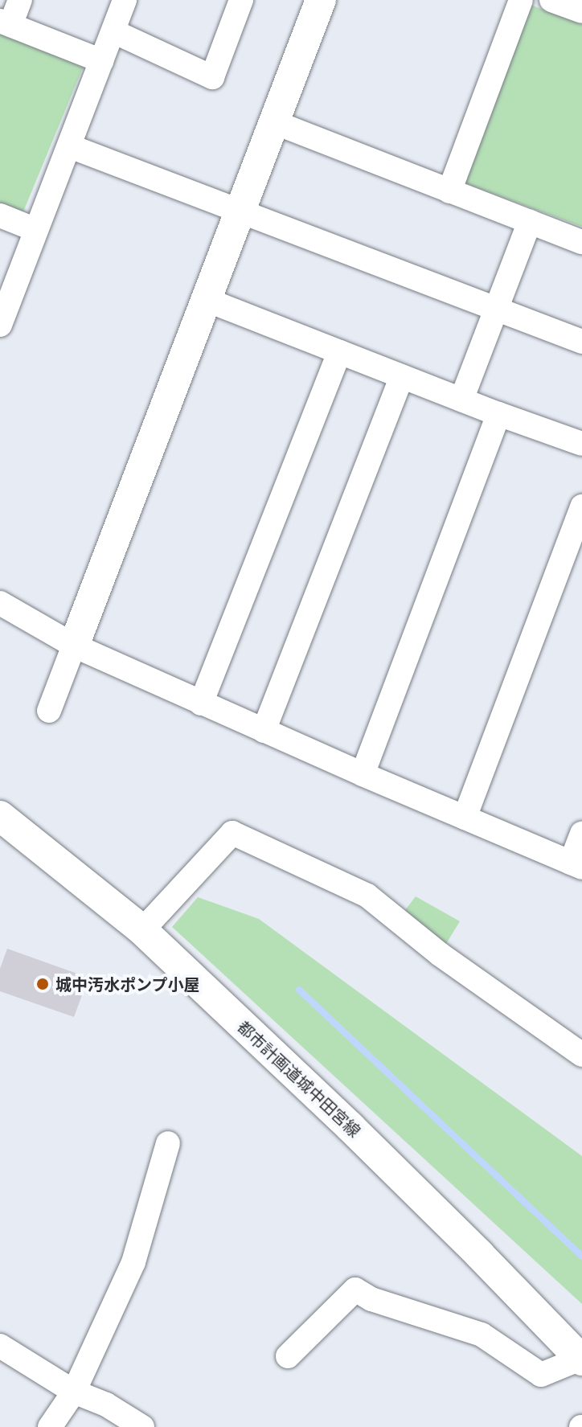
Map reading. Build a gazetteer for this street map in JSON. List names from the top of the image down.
{
  "streets": {
    "street": ["都市計画道城中田宮線"]
  },
  "places": ["城中汚水ポンプ小屋"]
}
